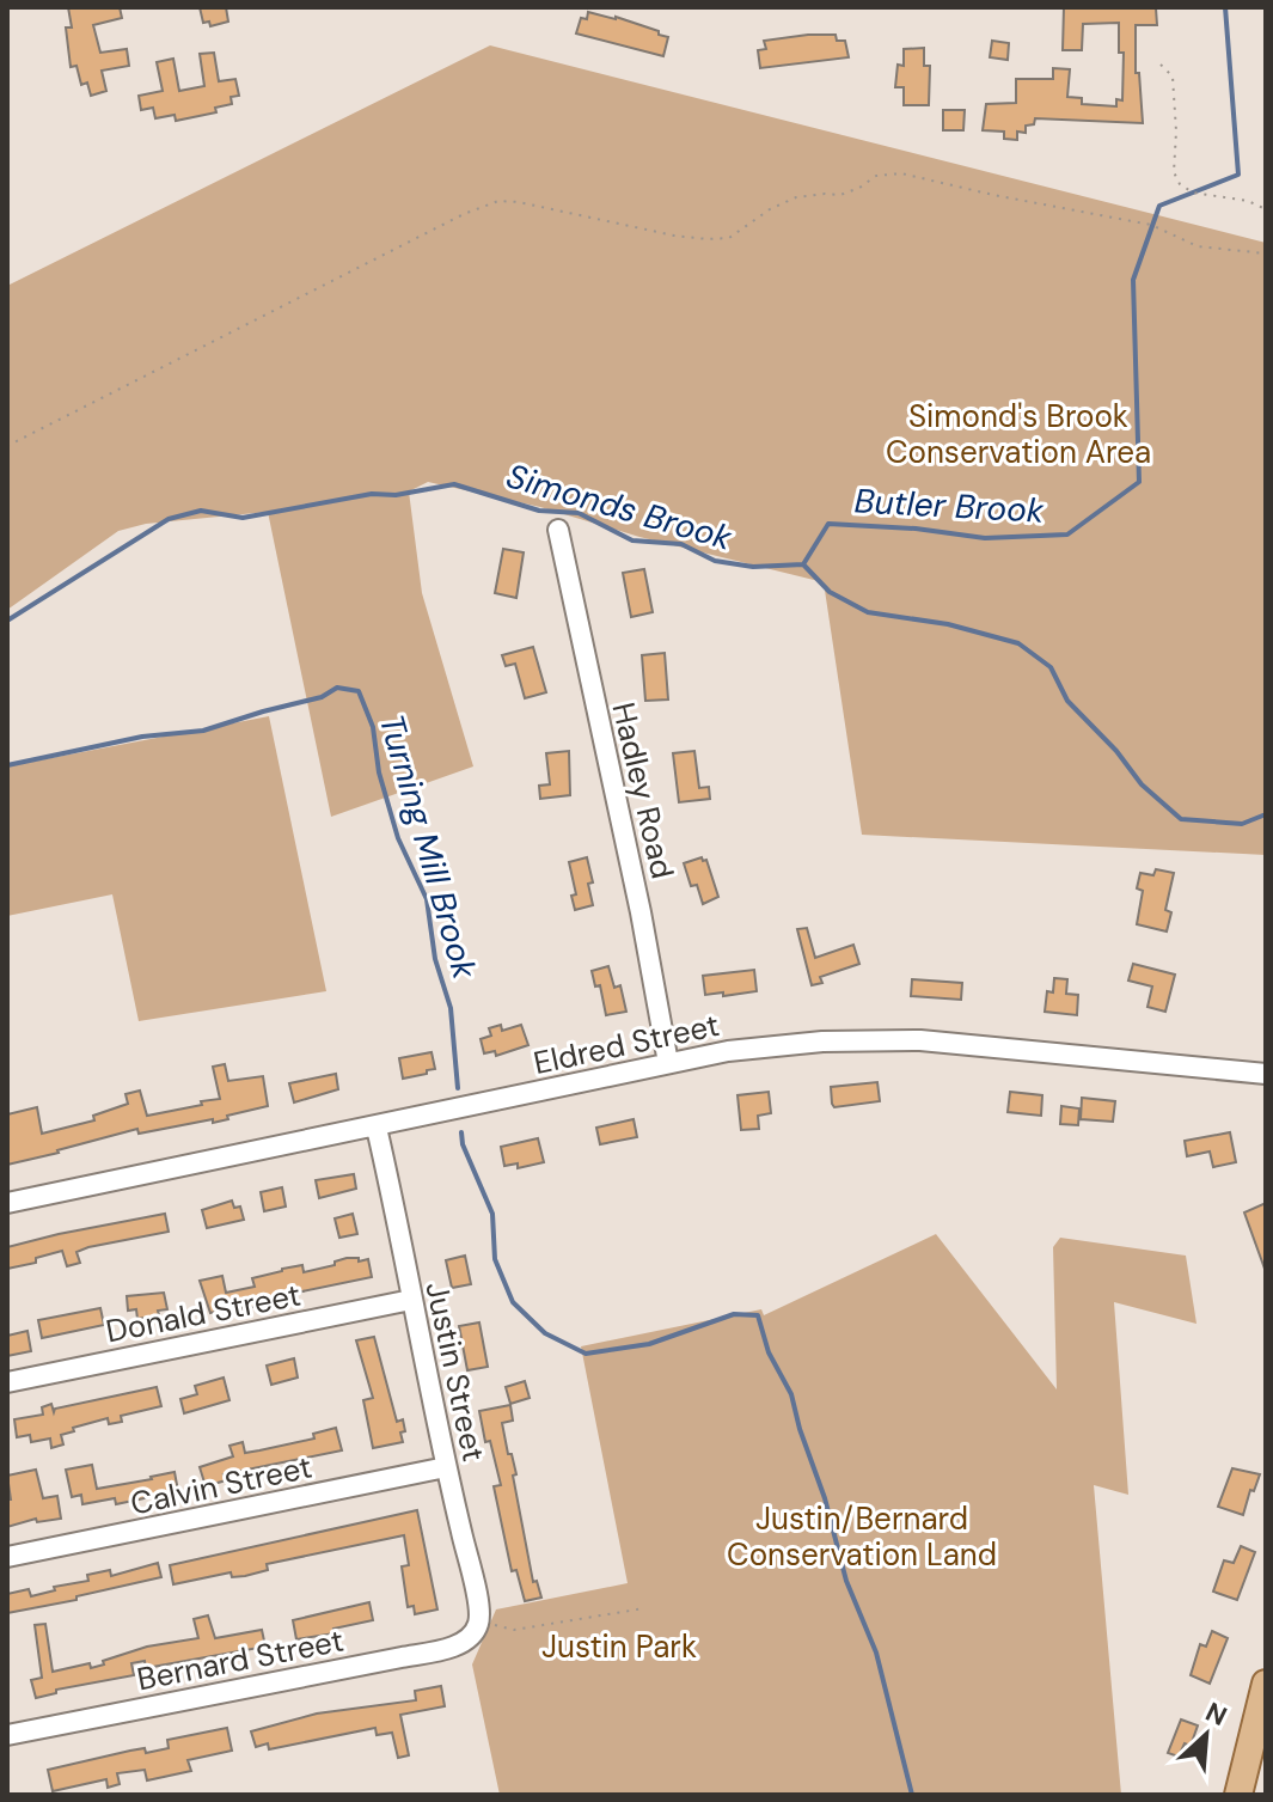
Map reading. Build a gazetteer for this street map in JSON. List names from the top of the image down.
{
  "streets": {
    "street": [
      "Hadley Road",
      "Eldred Street",
      "Donald Street",
      "Justin Street",
      "Calvin Street",
      "Bernard Street"
    ]
  },
  "crossings": [
    ["Hadley Road", "Eldred Street"],
    ["Eldred Street", "Justin Street"],
    ["Donald Street", "Justin Street"],
    ["Justin Street", "Calvin Street"],
    ["Justin Street", "Bernard Street"]
  ],
  "water": ["Butler Brook", "Simonds Brook", "Turning Mill Brook"],
  "parks": ["Simond's Brook Conservation Area", "Justin/Bernard Conservation Land", "Justin Park"],
  "north": "top right"
}
